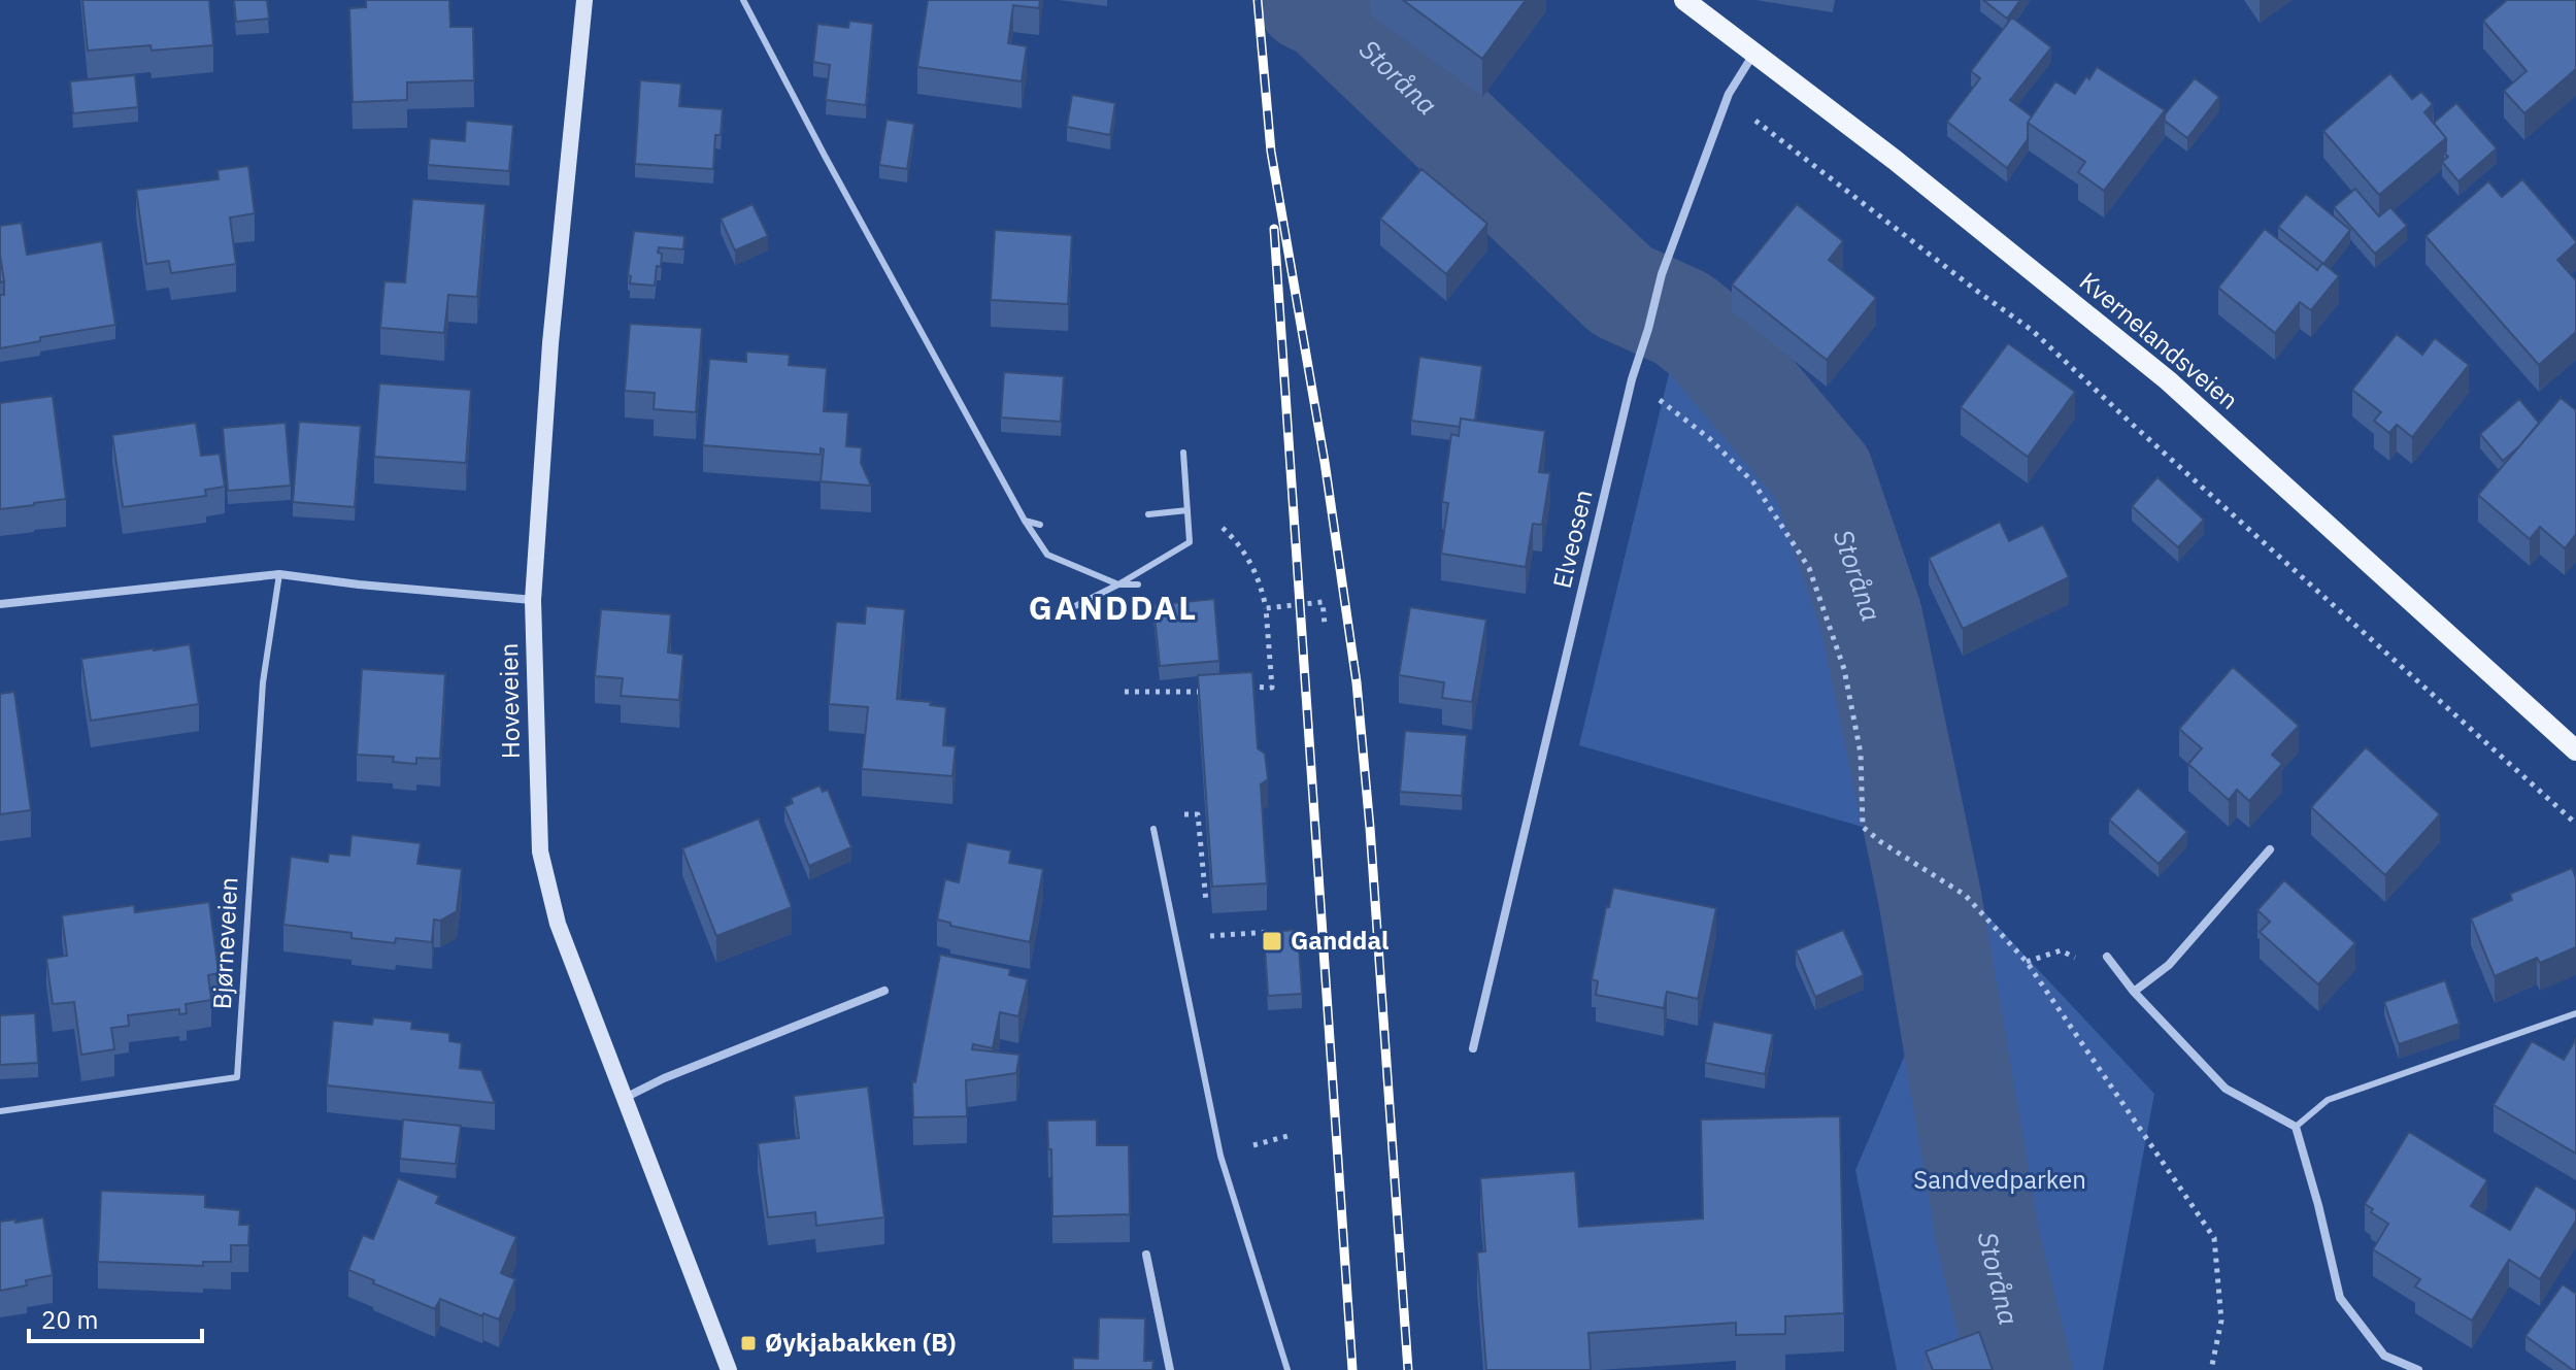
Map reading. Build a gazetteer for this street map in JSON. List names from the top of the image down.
{
  "streets": {
    "main road": ["Kvernelandsveien", "Hoveveien"],
    "street": ["Elveosen"],
    "lane": ["Bjørneveien"]
  },
  "crossings": [
    ["Kvernelandsveien", "Elveosen"]
  ],
  "districts": ["GANDDAL"],
  "water": ["Storåna"],
  "parks": ["Sandvedparken"],
  "places": {
    "transit": ["Ganddal", "Øykjabakken (B)"]
  },
  "scale_bar": "20 m"
}
